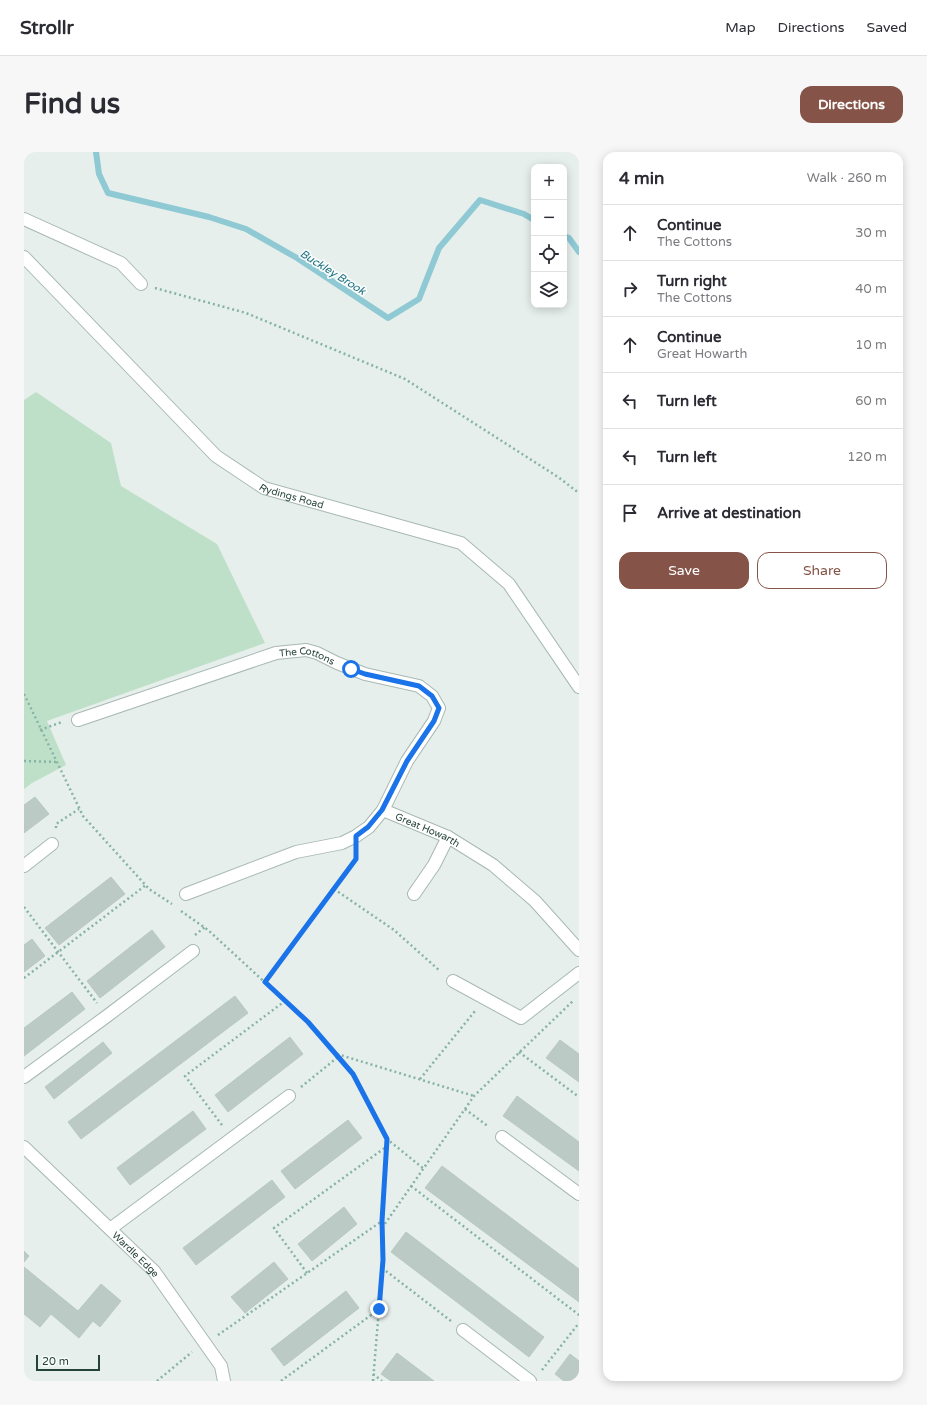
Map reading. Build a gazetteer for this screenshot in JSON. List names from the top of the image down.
{
  "streets": {
    "street": [
      "Rydings Road",
      "The Cottons",
      "Great Howarth",
      "Wardle Edge"
    ]
  },
  "crossings": [
    ["The Cottons", "Great Howarth"]
  ],
  "water": ["Buckley Brook"],
  "scale_bar": "20 m",
  "page": {
    "header": "Strollr",
    "nav": ["Map", "Directions", "Saved"],
    "buttons": [
      "Directions",
      ["Save", "Share"]
    ],
    "title": "Find us",
    "heading": ["4 min", "Walk · 260 m"],
    "map_buttons": ["+", "−"],
    "list": [
      ["Continue", "The Cottons", "30 m"],
      ["Turn right", "The Cottons", "40 m"],
      ["Continue", "Great Howarth", "10 m"],
      ["Turn left", "60 m"],
      ["Turn left", "120 m"],
      "Arrive at destination"
    ],
    "scale": "20 m"
  }
}
